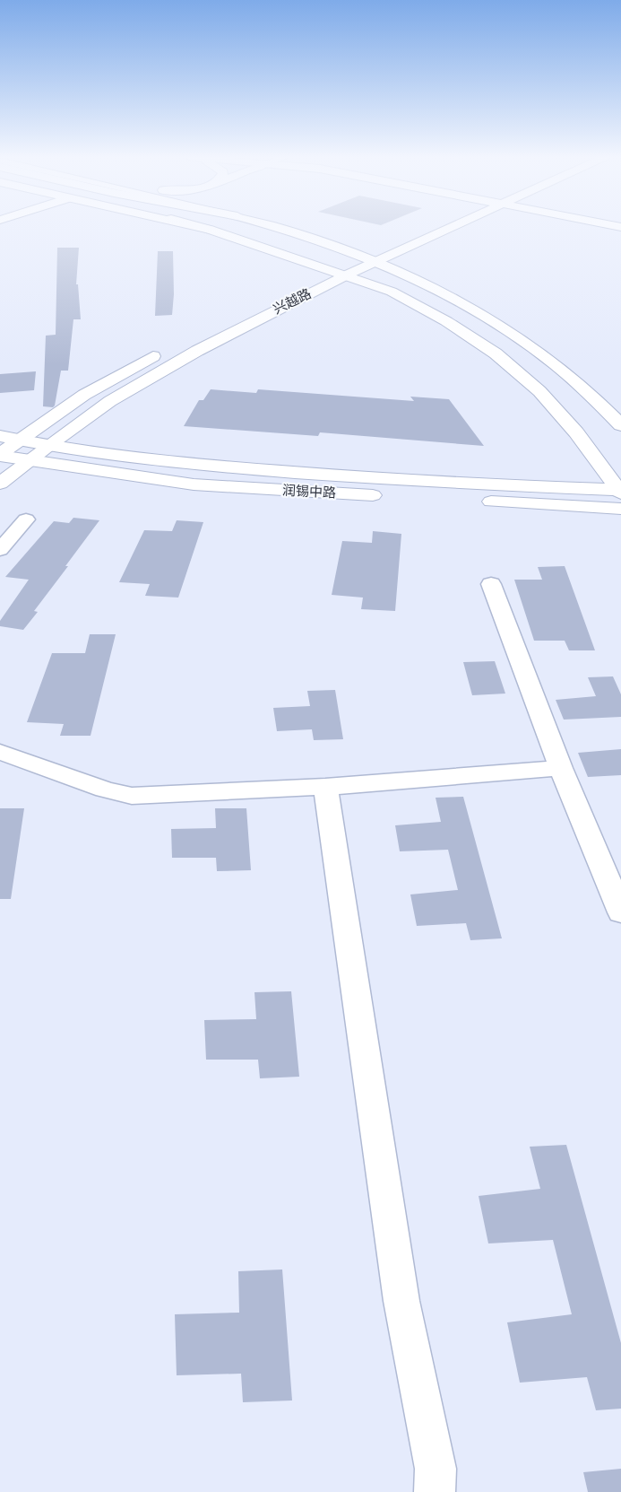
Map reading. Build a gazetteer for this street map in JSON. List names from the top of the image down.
{
  "streets": {
    "main road": ["兴越路", "润锡中路"]
  },
  "crossings": [
    ["兴越路", "润锡中路"]
  ]
}
